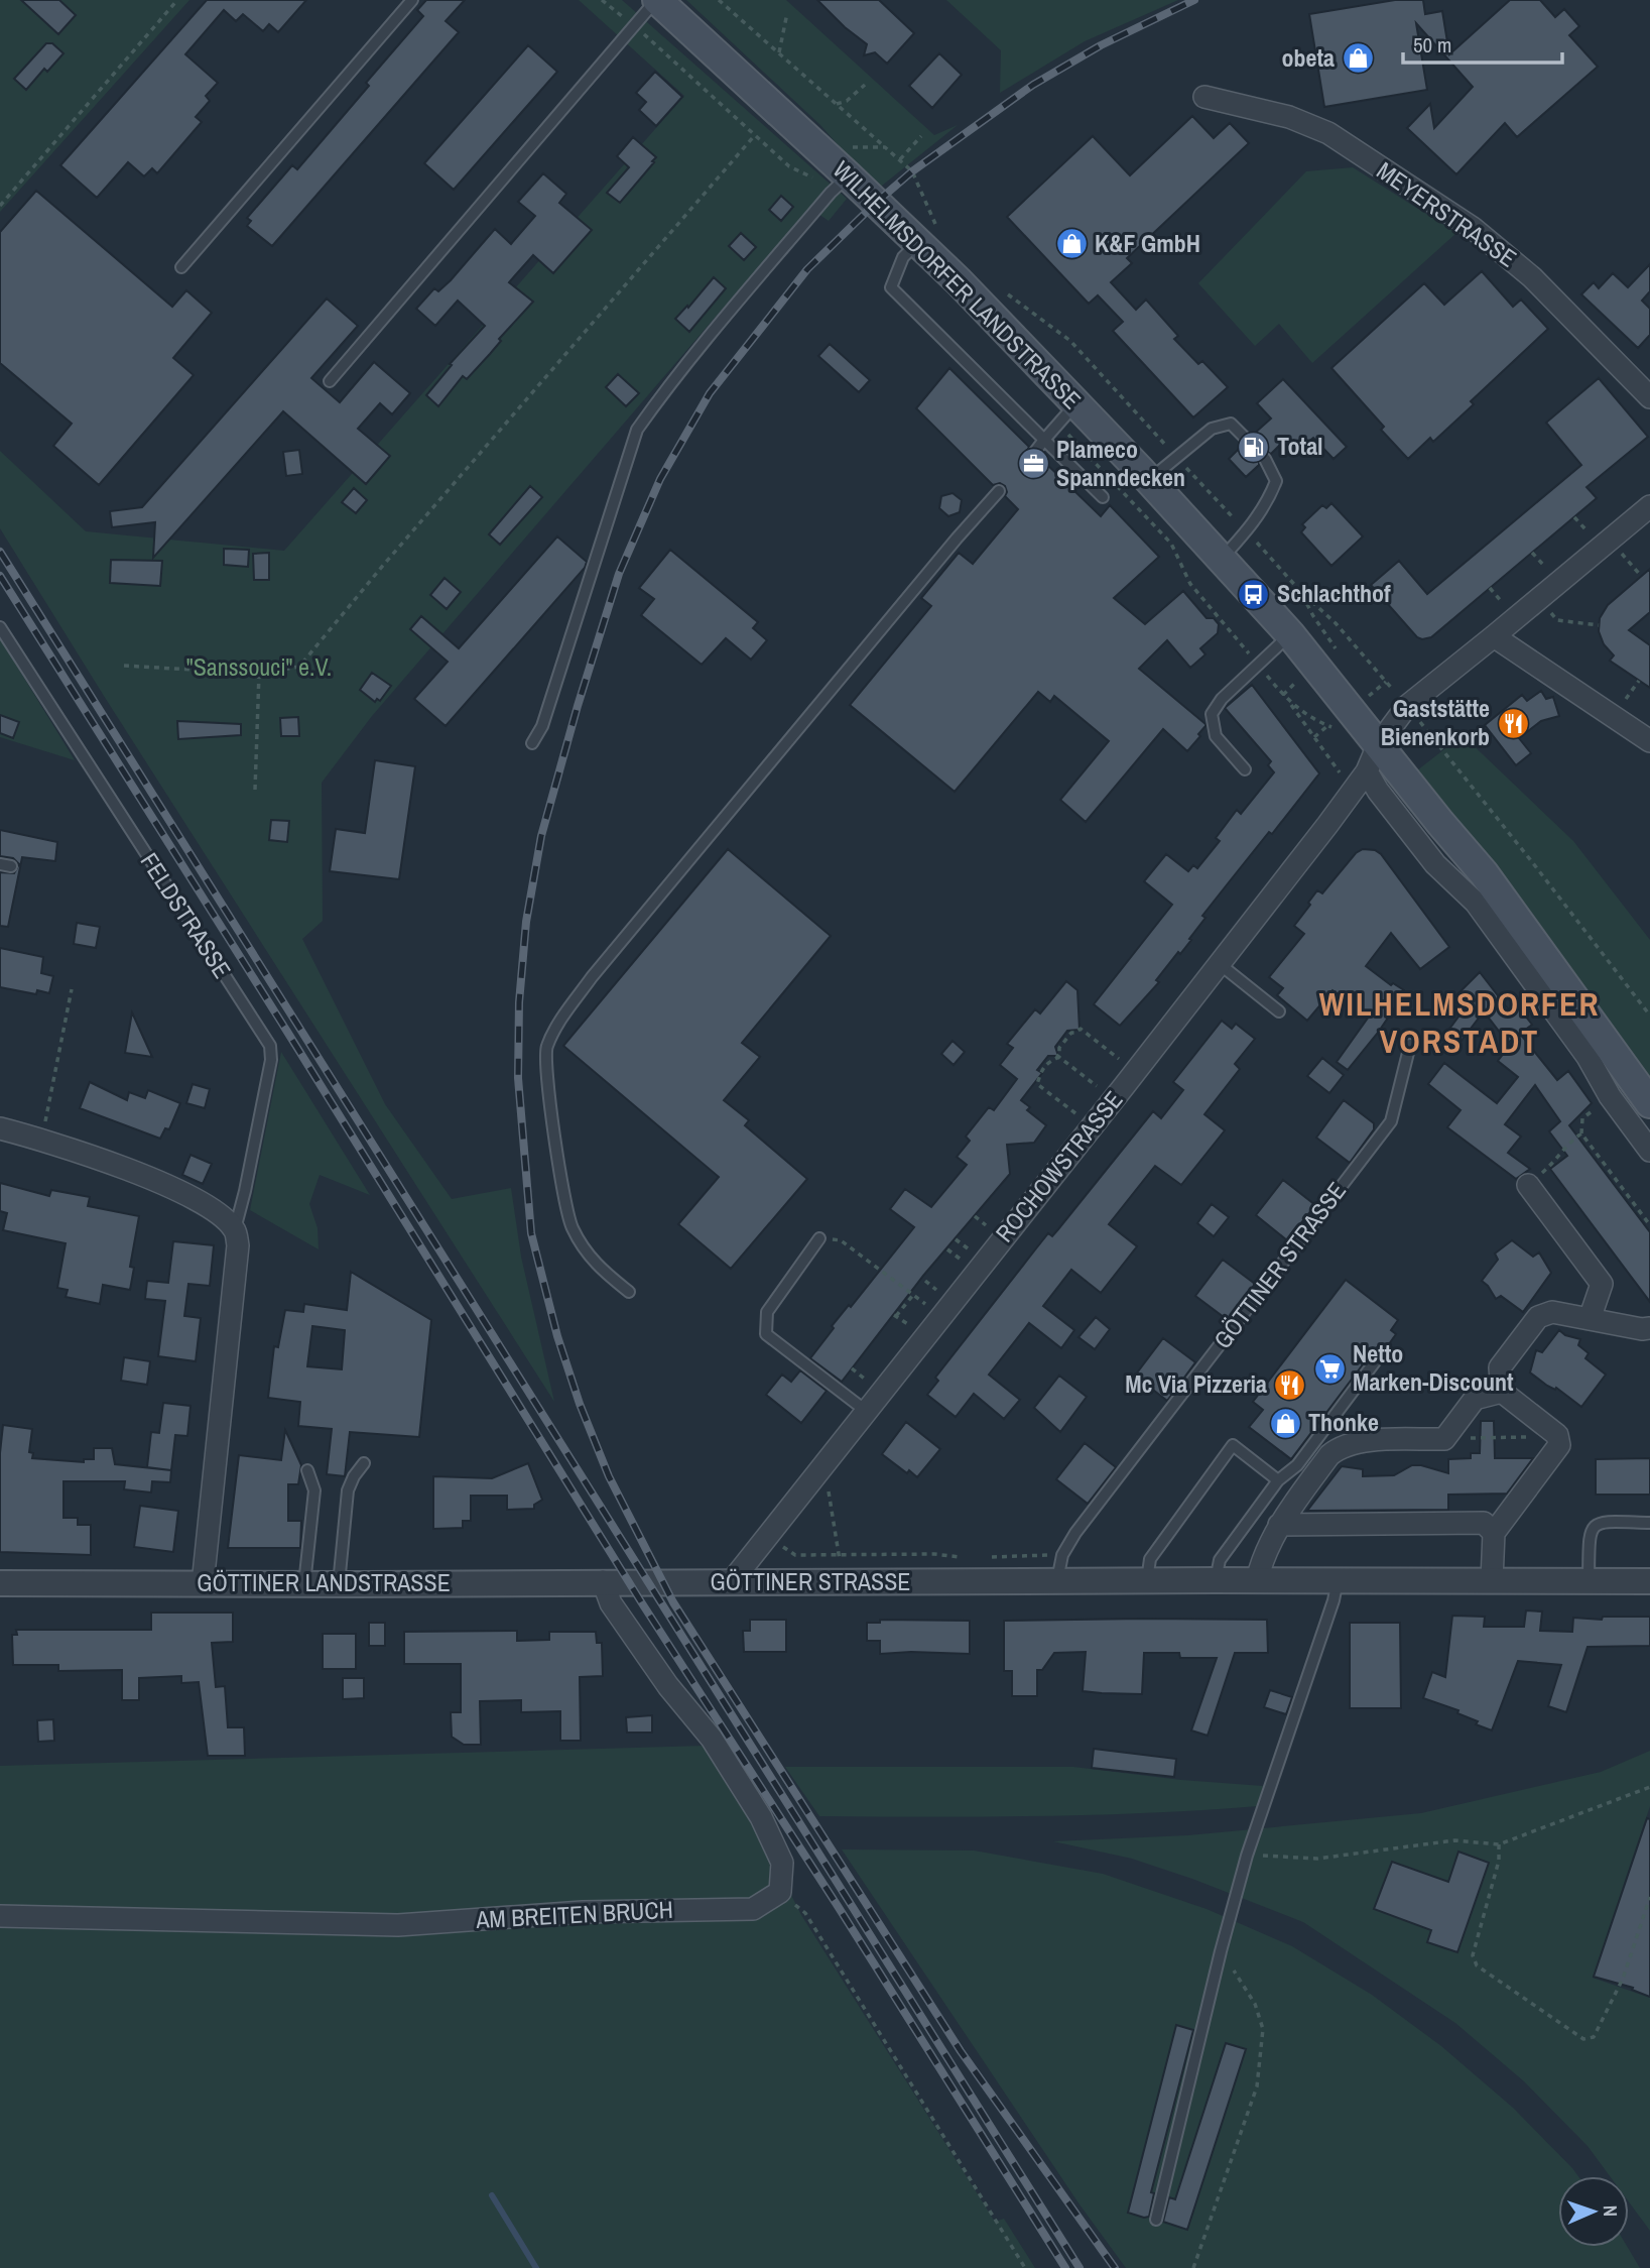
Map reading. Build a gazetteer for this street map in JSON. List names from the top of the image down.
{
  "streets": {
    "main road": ["WILHELMSDORFER LANDSTRASSE"],
    "street": [
      "MEYERSTRASSE",
      "FELDSTRASSE",
      "ROCHOWSTRASSE",
      "GÖTTINER STRASSE",
      "GÖTTINER LANDSTRASSE",
      "AM BREITEN BRUCH"
    ]
  },
  "crossings": [
    ["WILHELMSDORFER LANDSTRASSE", "ROCHOWSTRASSE"],
    ["FELDSTRASSE", "GÖTTINER LANDSTRASSE"],
    ["ROCHOWSTRASSE", "GÖTTINER STRASSE"],
    ["GÖTTINER STRASSE", "GÖTTINER LANDSTRASSE"]
  ],
  "districts": ["WILHELMSDORFER VORSTADT"],
  "parks": ["\"Sanssouci\" e.V."],
  "places": {
    "shop": ["obeta", "K&F GmbH", "Thonke"],
    "fuel station": ["Total"],
    "office": ["Plameco Spanndecken"],
    "bus stop": ["Schlachthof"],
    "restaurant": ["Gaststätte Bienenkorb", "Mc Via Pizzeria"],
    "supermarket": ["Netto Marken-Discount"]
  },
  "scale_bar": "50 m",
  "north": "right"
}
